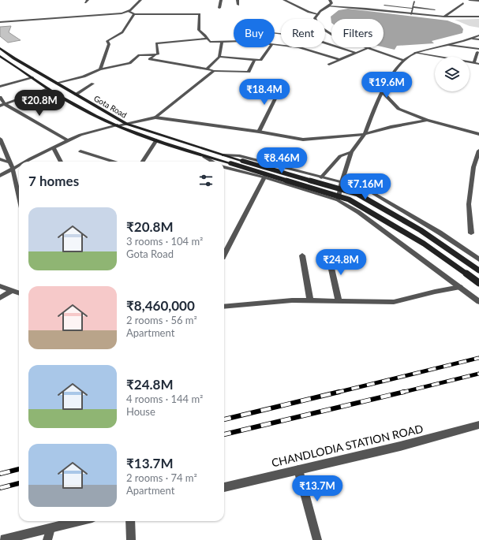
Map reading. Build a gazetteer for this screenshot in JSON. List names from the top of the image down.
{
  "streets": {
    "main road": ["Gota Road"],
    "street": ["CHANDLODIA STATION ROAD"]
  },
  "page": {
    "chip": ["Buy", "Rent", "Filters"],
    "price": [
      "₹19.6M",
      "₹18.4M",
      "₹20.8M",
      "₹8.46M",
      "₹7.16M",
      "₹24.8M",
      "₹13.7M"
    ],
    "heading": "7 homes",
    "list": [
      {
        "name": "₹20.8M",
        "note": "3 rooms · 104 m² · Gota Road"
      },
      {
        "name": "₹8,460,000",
        "note": "2 rooms · 56 m² · Apartment"
      },
      {
        "name": "₹24.8M",
        "note": "4 rooms · 144 m² · House"
      },
      {
        "name": "₹13.7M",
        "note": "2 rooms · 74 m² · Apartment"
      }
    ]
  }
}
